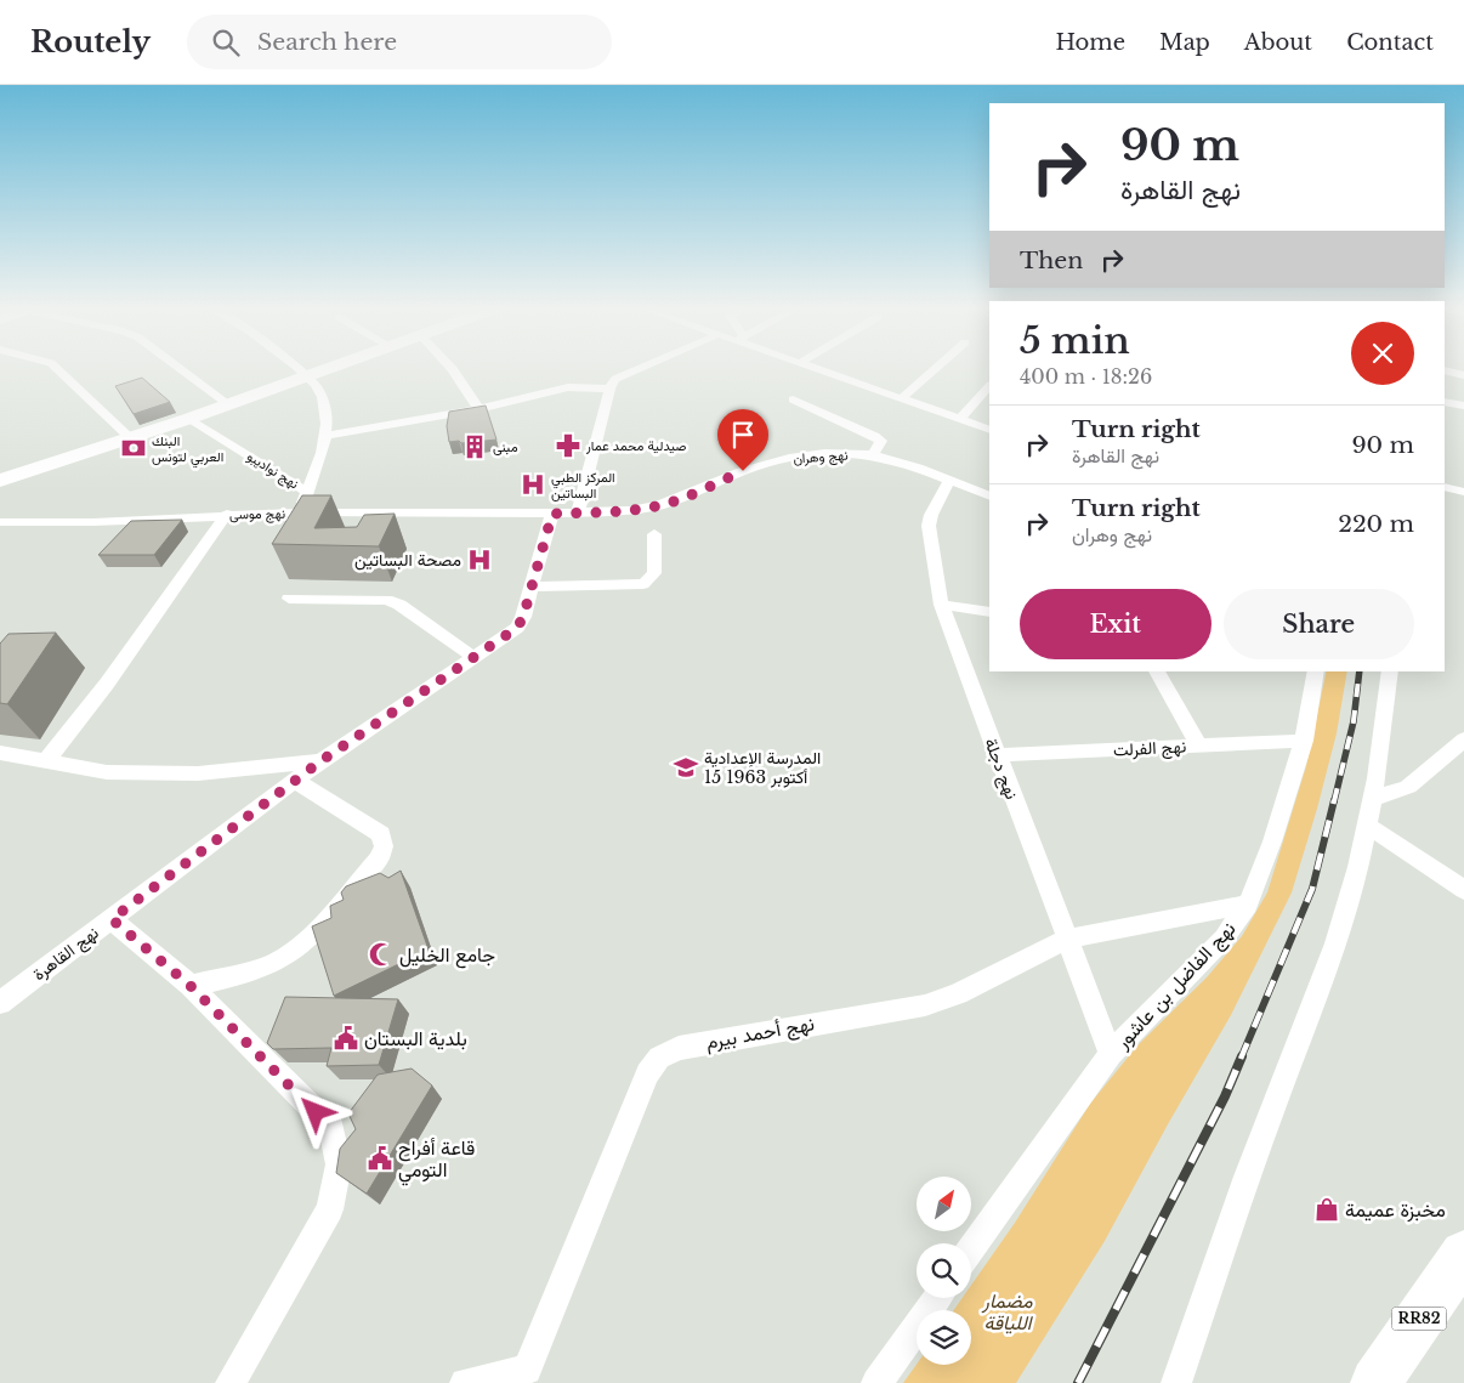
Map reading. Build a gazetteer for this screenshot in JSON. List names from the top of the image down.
{
  "streets": {
    "main road": ["RR82"],
    "street": [
      "نهج وهران",
      "نهج نواديبو",
      "نهج موسى",
      "نهج الفرلت",
      "نهج دجلة",
      "نهج القاهرة",
      "نهج الفاضل بن عاشور",
      "نهج أحمد بيرم"
    ]
  },
  "crossings": [
    ["نهج وهران", "نهج دجلة"],
    ["نهج نواديبو", "نهج موسى"],
    ["نهج موسى", "نهج القاهرة"],
    ["نهج الفرلت", "نهج دجلة"],
    ["نهج الفرلت", "نهج الفاضل بن عاشور"],
    ["نهج دجلة", "نهج الفاضل بن عاشور"],
    ["نهج دجلة", "نهج أحمد بيرم"],
    ["نهج الفاضل بن عاشور", "نهج أحمد بيرم"]
  ],
  "parks": ["مضمار اللياقة"],
  "places": {
    "pharmacy": ["صيدلية محمد عمار"],
    "building": ["مبنى"],
    "bank": ["البنك العربي لتونس"],
    "hospital": ["المركز الطبي البساتين", "مصحة البساتين"],
    "school or university": ["المدرسة الإعدادية 15 أكتوبر 1963"],
    "mosque": ["جامع الخليل"],
    "public building": ["بلدية البستان", "قاعة أفراح التومي"],
    "shop": ["مخبزة عميمة"]
  },
  "north": "top right",
  "page": {
    "header": "Routely",
    "search": "Search here",
    "nav": [
      "Home",
      "Map",
      "About",
      "Contact"
    ],
    "turn": ["90 m", "نهج القاهرة"],
    "then": "Then",
    "heading": ["5 min", "400 m · 18:26"],
    "list": [
      {
        "name": "Turn right",
        "note": "نهج القاهرة",
        "value": "90 m"
      },
      {
        "name": "Turn right",
        "note": "نهج وهران",
        "value": "220 m"
      }
    ],
    "buttons": ["Exit", "Share"]
  }
}
